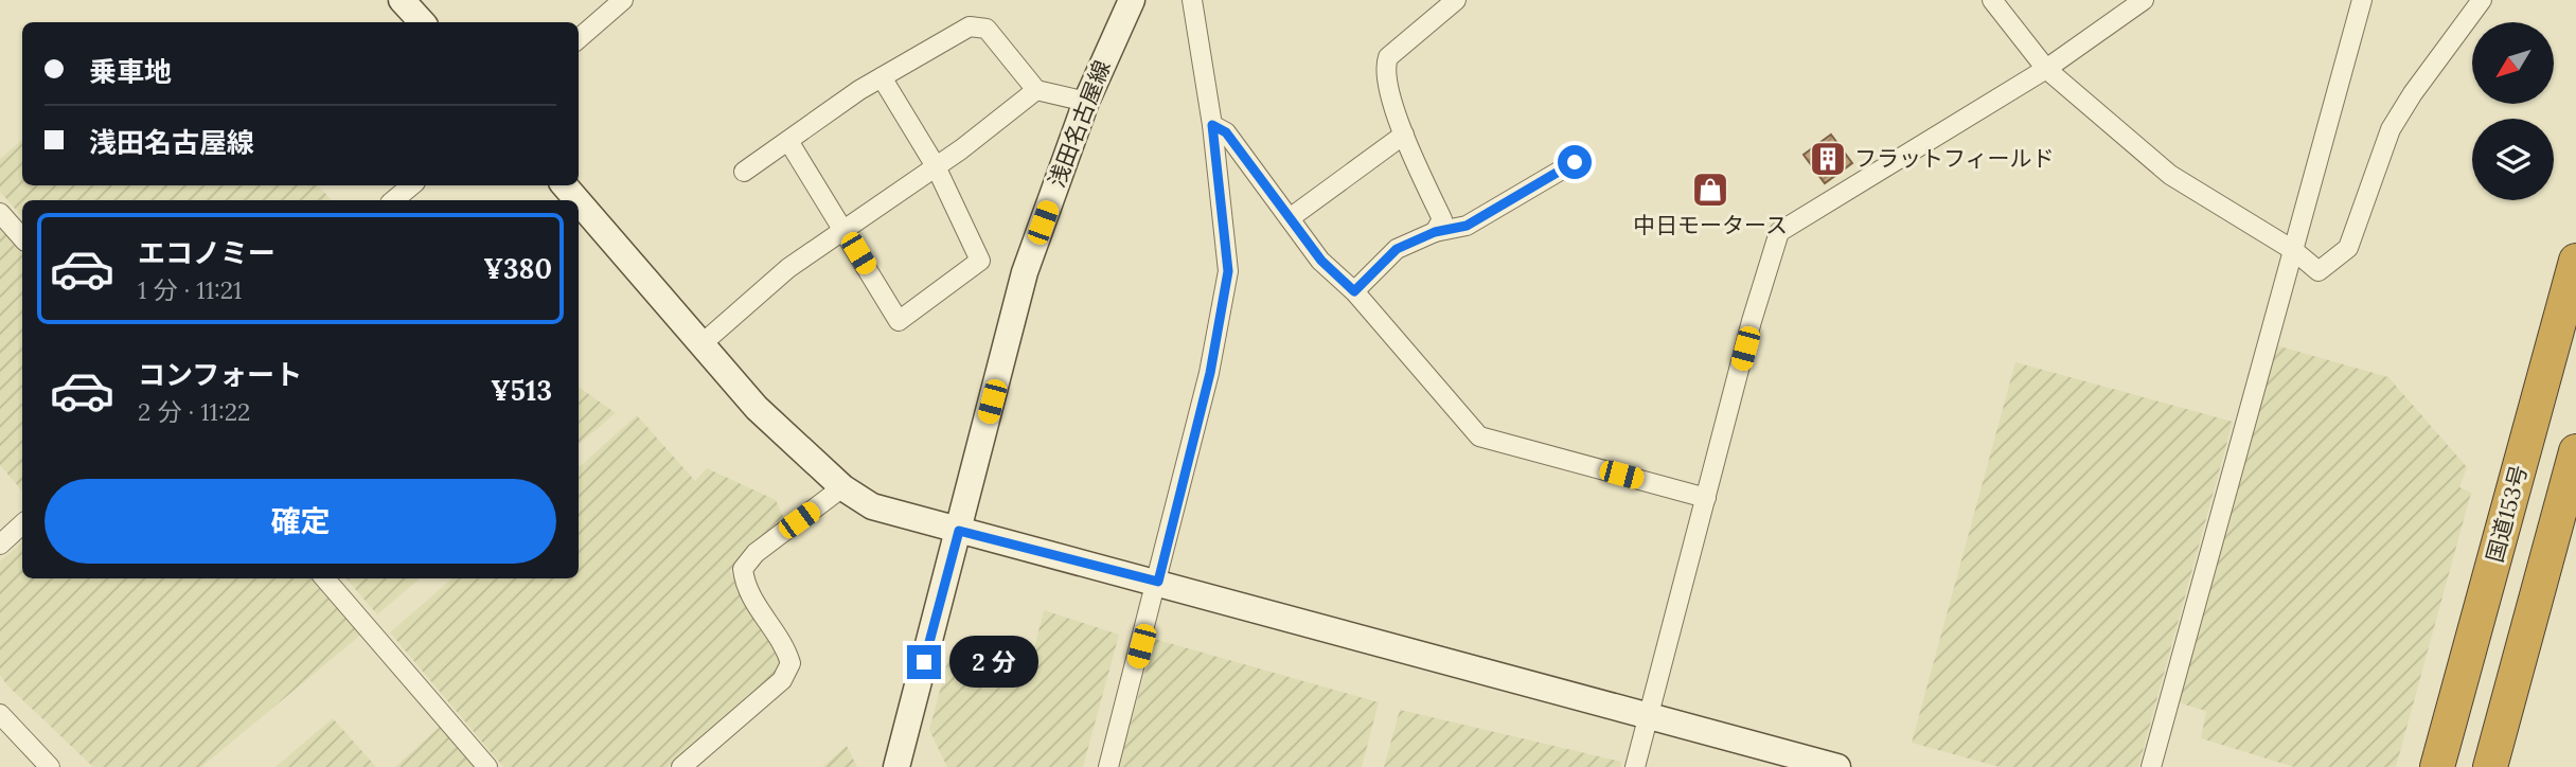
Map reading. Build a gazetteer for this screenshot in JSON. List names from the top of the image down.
{
  "streets": {
    "highway": ["国道153号"],
    "street": ["浅田名古屋線"]
  },
  "places": {
    "building": ["フラットフィールド"],
    "shop": ["中日モータース"]
  },
  "north": "bottom left",
  "page": {
    "banner": ["乗車地", "浅田名古屋線"],
    "list": [
      {
        "name": "エコノミー",
        "note": "1 分 · 11:21",
        "value": "¥380"
      },
      {
        "name": "コンフォート",
        "note": "2 分 · 11:22",
        "value": "¥513"
      }
    ],
    "buttons": "確定",
    "bubble": "2 分"
  }
}
